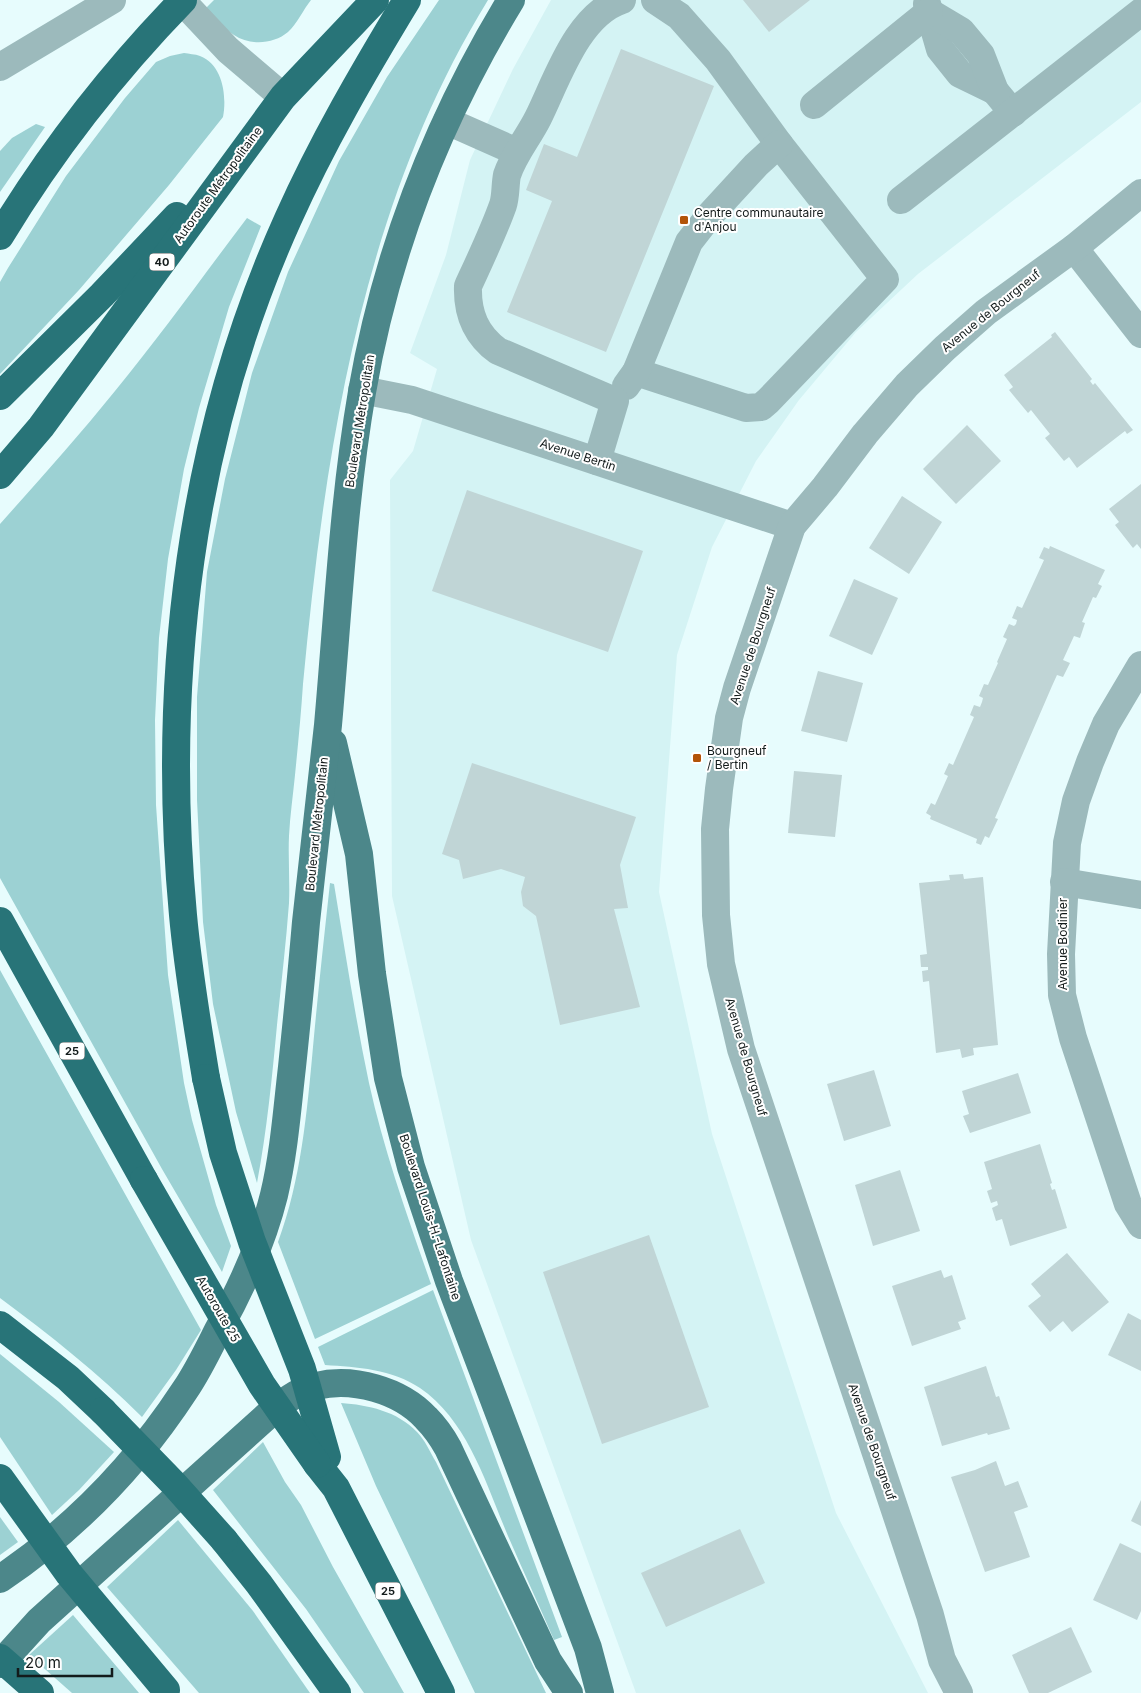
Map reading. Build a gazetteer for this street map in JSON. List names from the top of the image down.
{
  "streets": {
    "highway": [
      "Autoroute Métropolitaine",
      "40",
      "25",
      "Autoroute 25"
    ],
    "main road": ["Boulevard Métropolitain", "Boulevard Louis-H.-Lafontaine"],
    "street": ["Avenue de Bourgneuf", "Avenue Bertin", "Avenue Bodinier"]
  },
  "crossings": [
    ["Avenue de Bourgneuf", "Avenue Bertin"],
    ["Boulevard Métropolitain", "Avenue Bertin"],
    ["Boulevard Métropolitain", "Boulevard Louis-H.-Lafontaine"],
    ["25", "Autoroute 25"]
  ],
  "places": {
    "transit": ["Centre communautaire d'Anjou", "Bourgneuf / Bertin"]
  },
  "scale_bar": "20 m"
}
